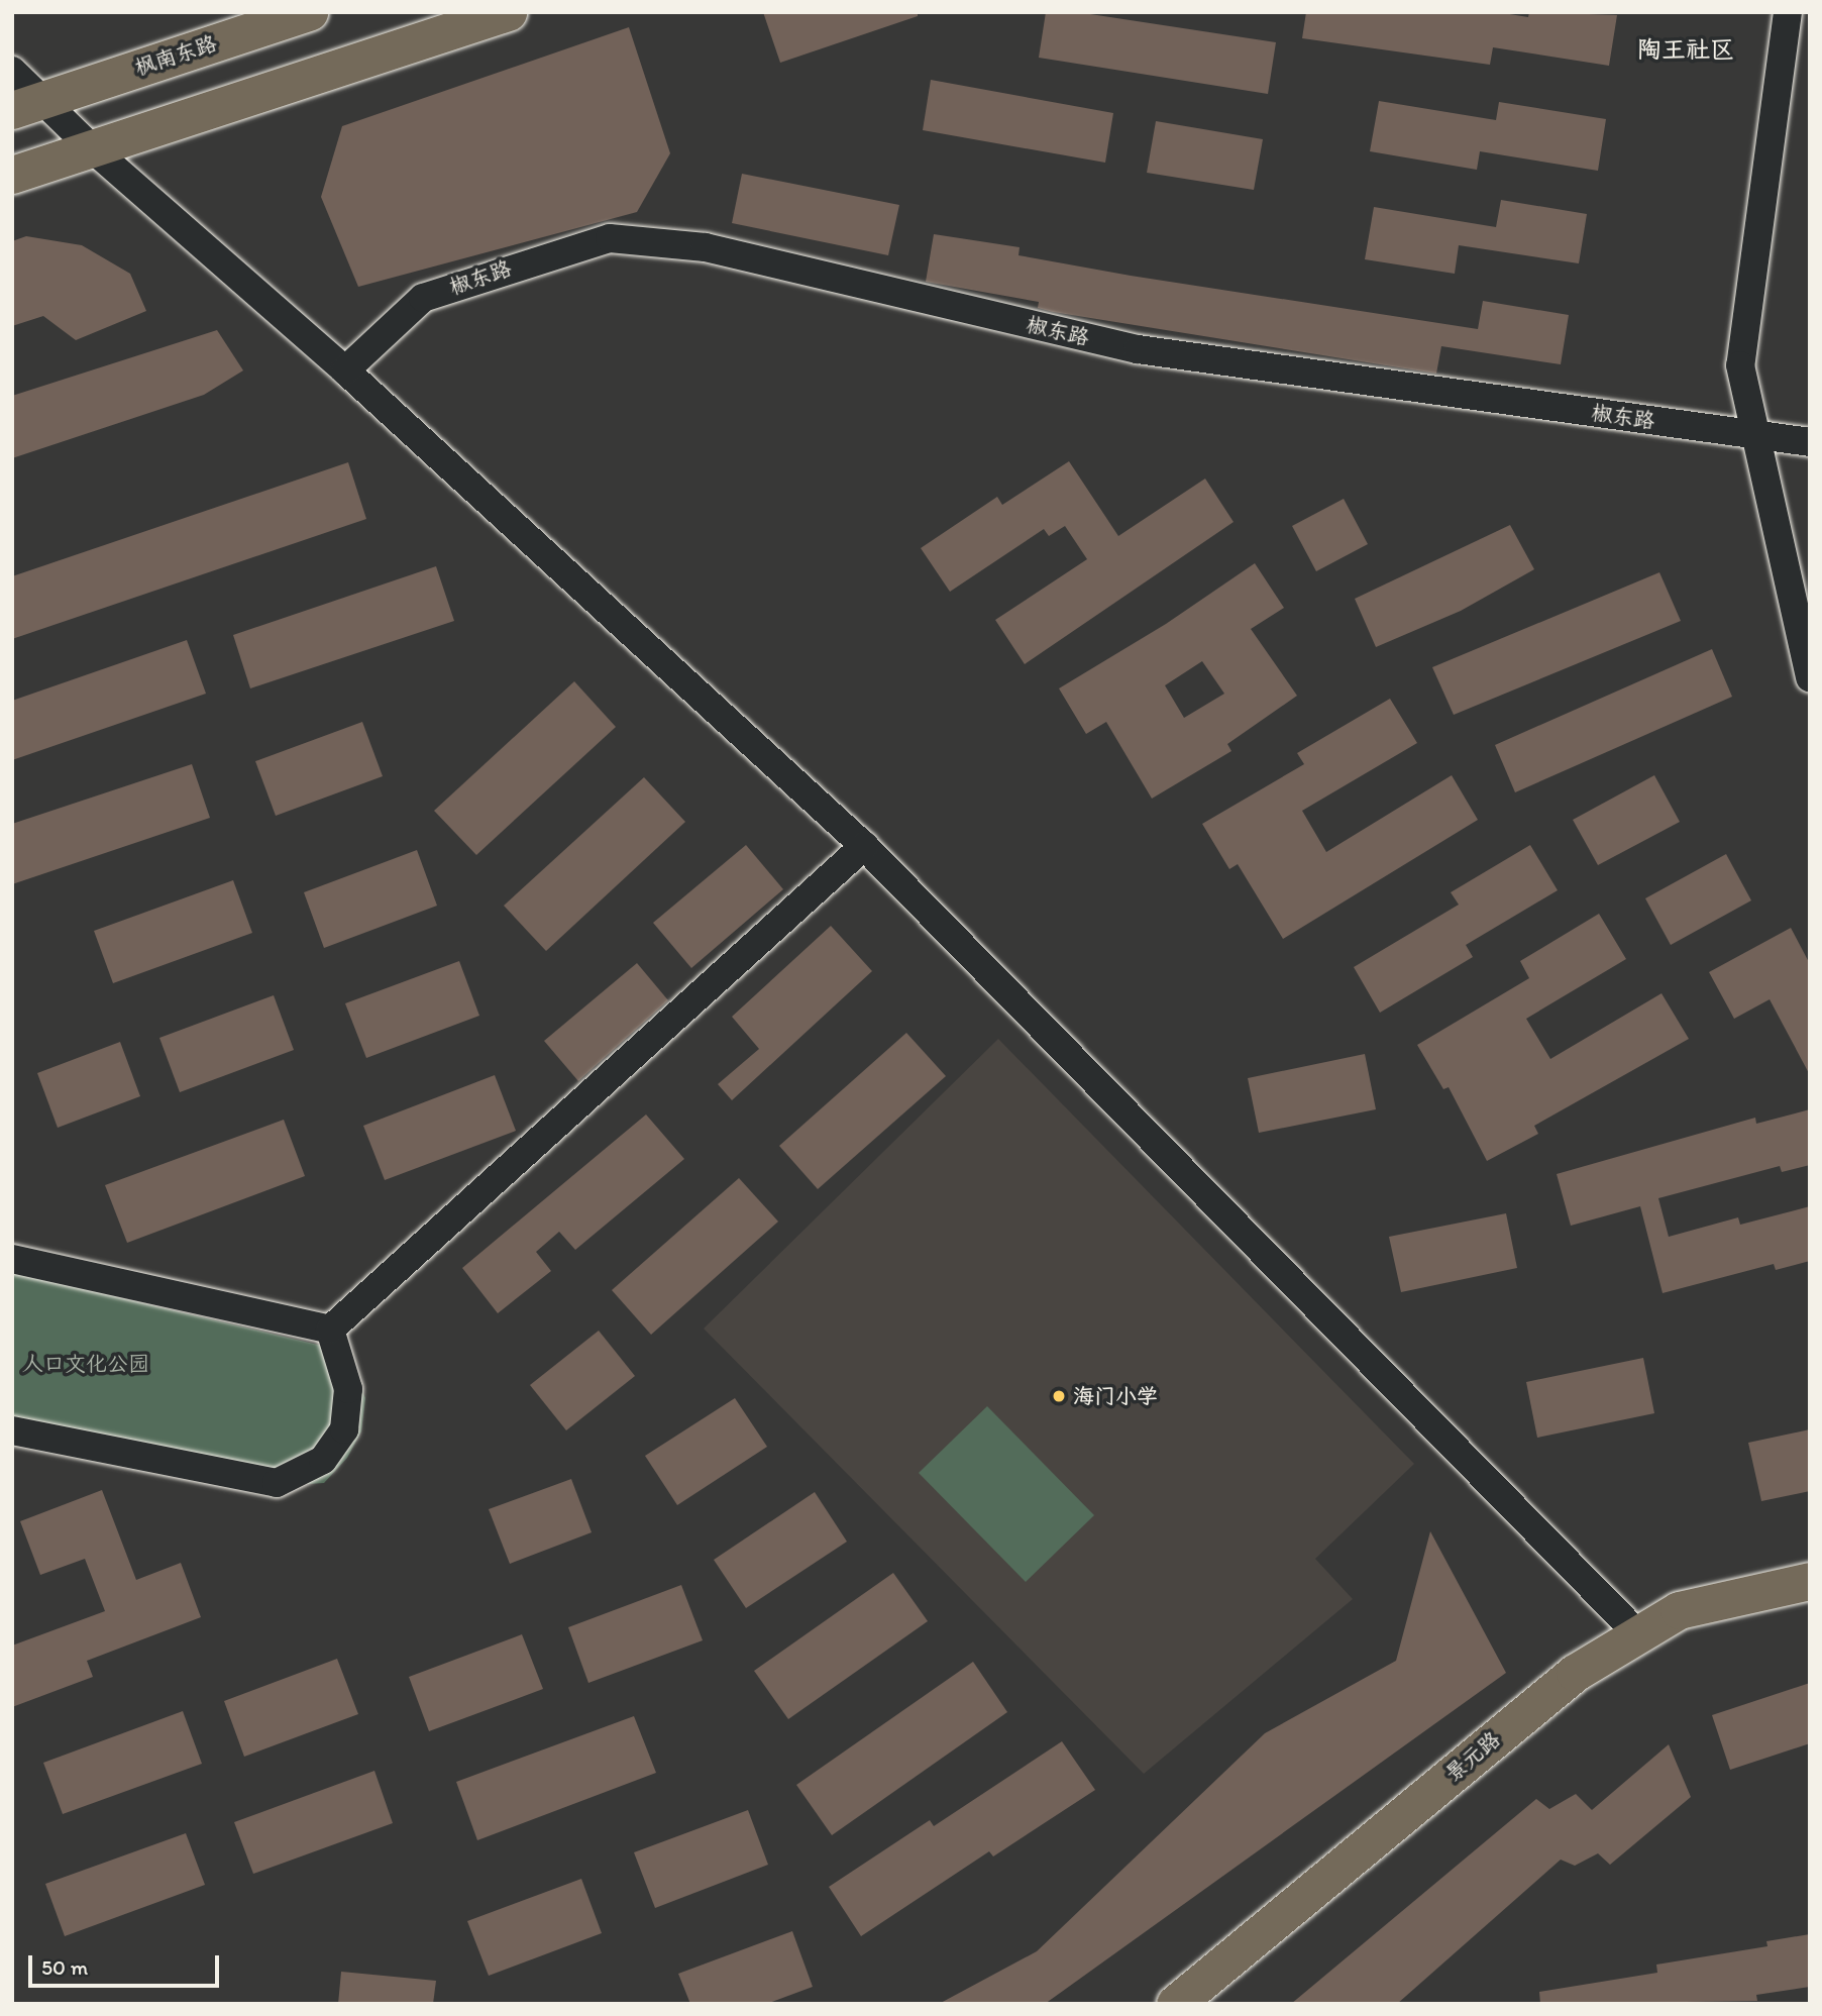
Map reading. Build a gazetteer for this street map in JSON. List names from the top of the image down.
{
  "streets": {
    "main road": ["枫南东路", "景元路"],
    "street": ["椒东路"]
  },
  "districts": ["陶王社区"],
  "parks": ["人口文化公园"],
  "places": ["海门小学"],
  "scale_bar": "50 m"
}
